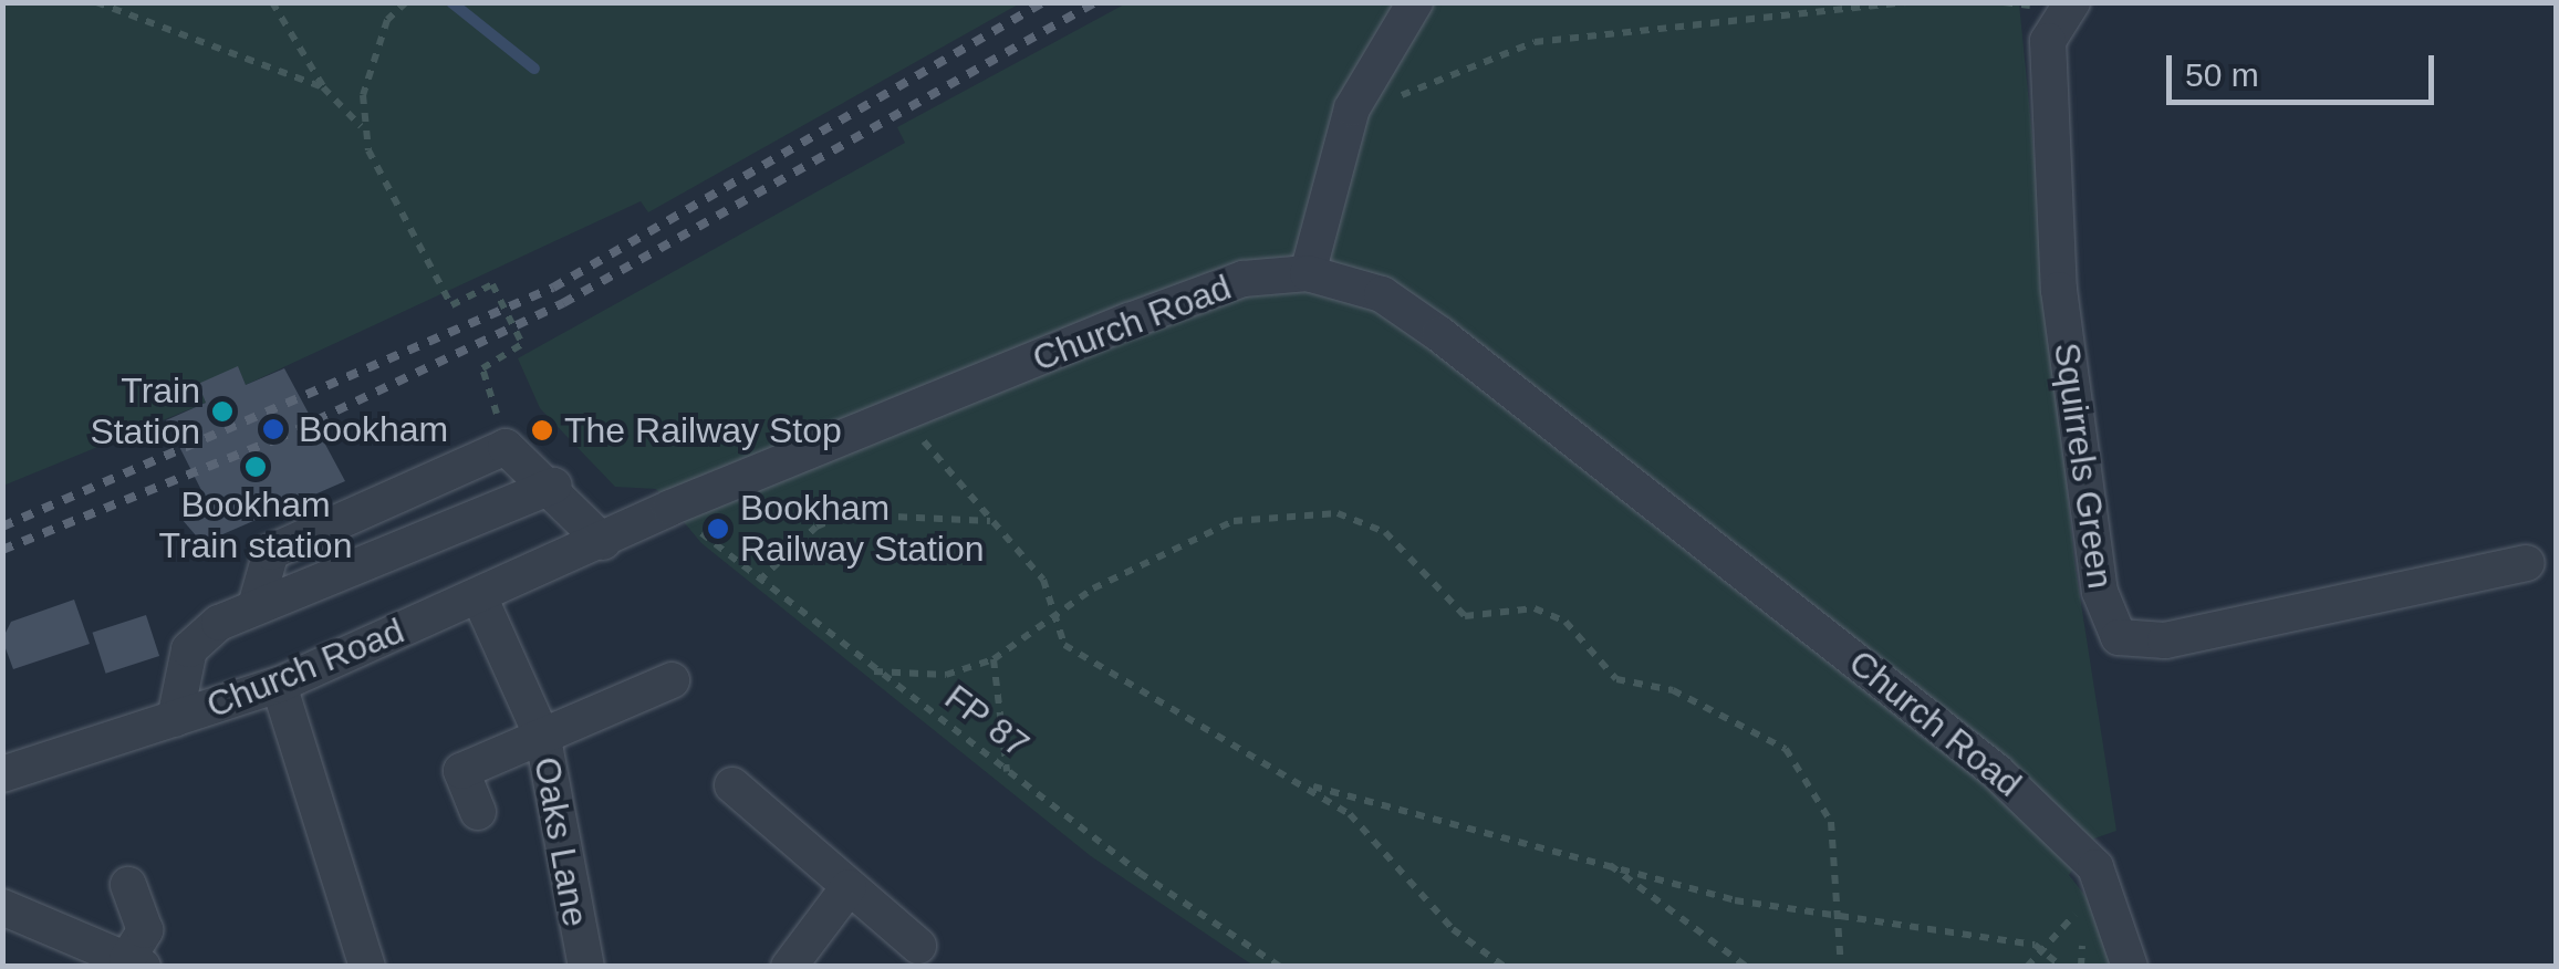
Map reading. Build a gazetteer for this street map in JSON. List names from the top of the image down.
{
  "streets": {
    "street": ["Church Road", "Squirrels Green", "Oaks Lane"],
    "path": ["FP 87"]
  },
  "crossings": [
    ["Church Road", "FP 87"],
    ["Church Road", "Oaks Lane"]
  ],
  "places": [
    "Train Station",
    "Bookham",
    "The Railway Stop",
    "Bookham Train station",
    "Bookham Railway Station"
  ],
  "scale_bar": "50 m"
}
